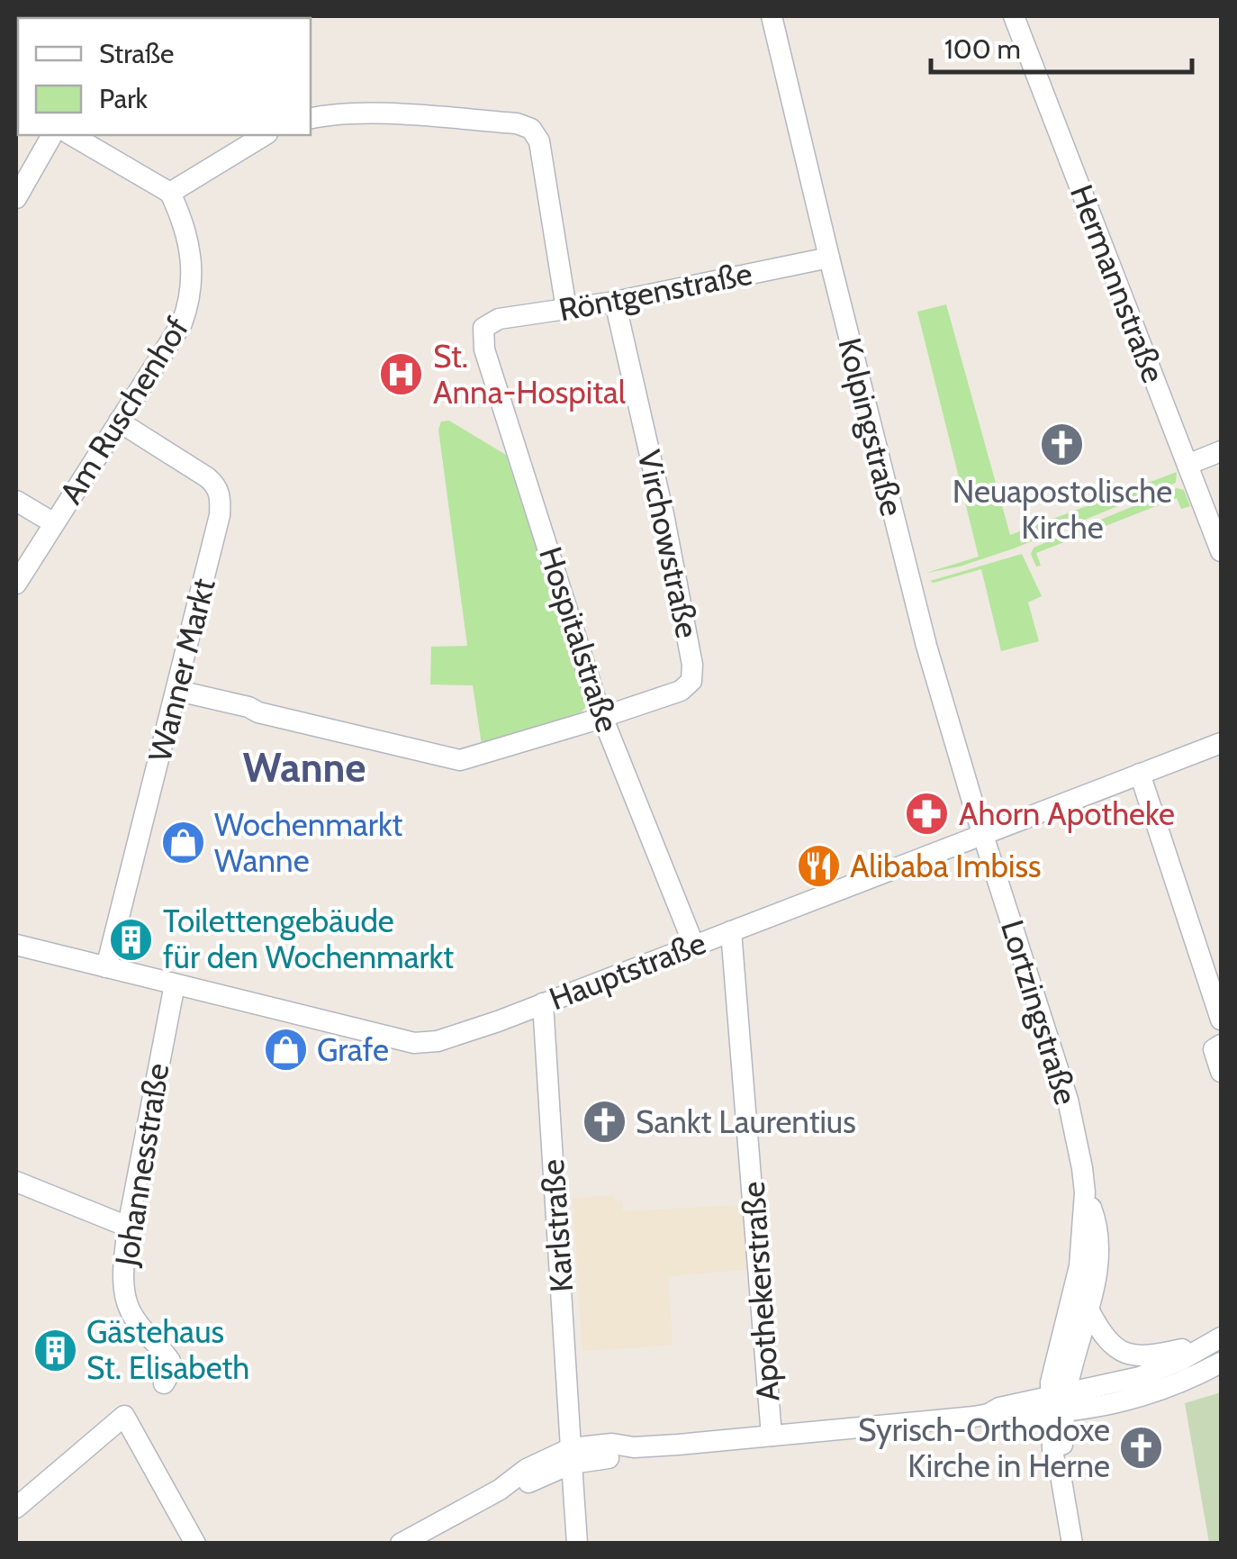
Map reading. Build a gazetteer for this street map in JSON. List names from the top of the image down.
{
  "streets": {
    "street": [
      "Hermannstraße",
      "Röntgenstraße",
      "Am Ruschenhof",
      "Kolpingstraße",
      "Virchowstraße",
      "Hospitalstraße",
      "Wanner Markt",
      "Hauptstraße",
      "Lortzingstraße",
      "Johannesstraße",
      "Karlstraße",
      "Apothekerstraße"
    ]
  },
  "crossings": [
    ["Röntgenstraße", "Kolpingstraße"],
    ["Röntgenstraße", "Virchowstraße"],
    ["Röntgenstraße", "Hospitalstraße"],
    ["Am Ruschenhof", "Wanner Markt"],
    ["Kolpingstraße", "Hauptstraße"],
    ["Kolpingstraße", "Lortzingstraße"],
    ["Virchowstraße", "Hospitalstraße"],
    ["Hospitalstraße", "Hauptstraße"],
    ["Wanner Markt", "Hauptstraße"],
    ["Hauptstraße", "Lortzingstraße"],
    ["Hauptstraße", "Johannesstraße"],
    ["Hauptstraße", "Karlstraße"],
    ["Hauptstraße", "Apothekerstraße"]
  ],
  "districts": ["Wanne"],
  "places": {
    "hospital": ["St. Anna-Hospital"],
    "church": ["Neuapostolische Kirche", "Sankt Laurentius", "Syrisch-Orthodoxe Kirche in Herne"],
    "pharmacy": ["Ahorn Apotheke"],
    "shop": ["Wochenmarkt Wanne", "Grafe"],
    "restaurant": ["Alibaba Imbiss"],
    "building": ["Toilettengebäude für den Wochenmarkt", "Gästehaus St. Elisabeth"]
  },
  "legend": ["Straße", "Park"],
  "scale_bar": "100 m"
}
